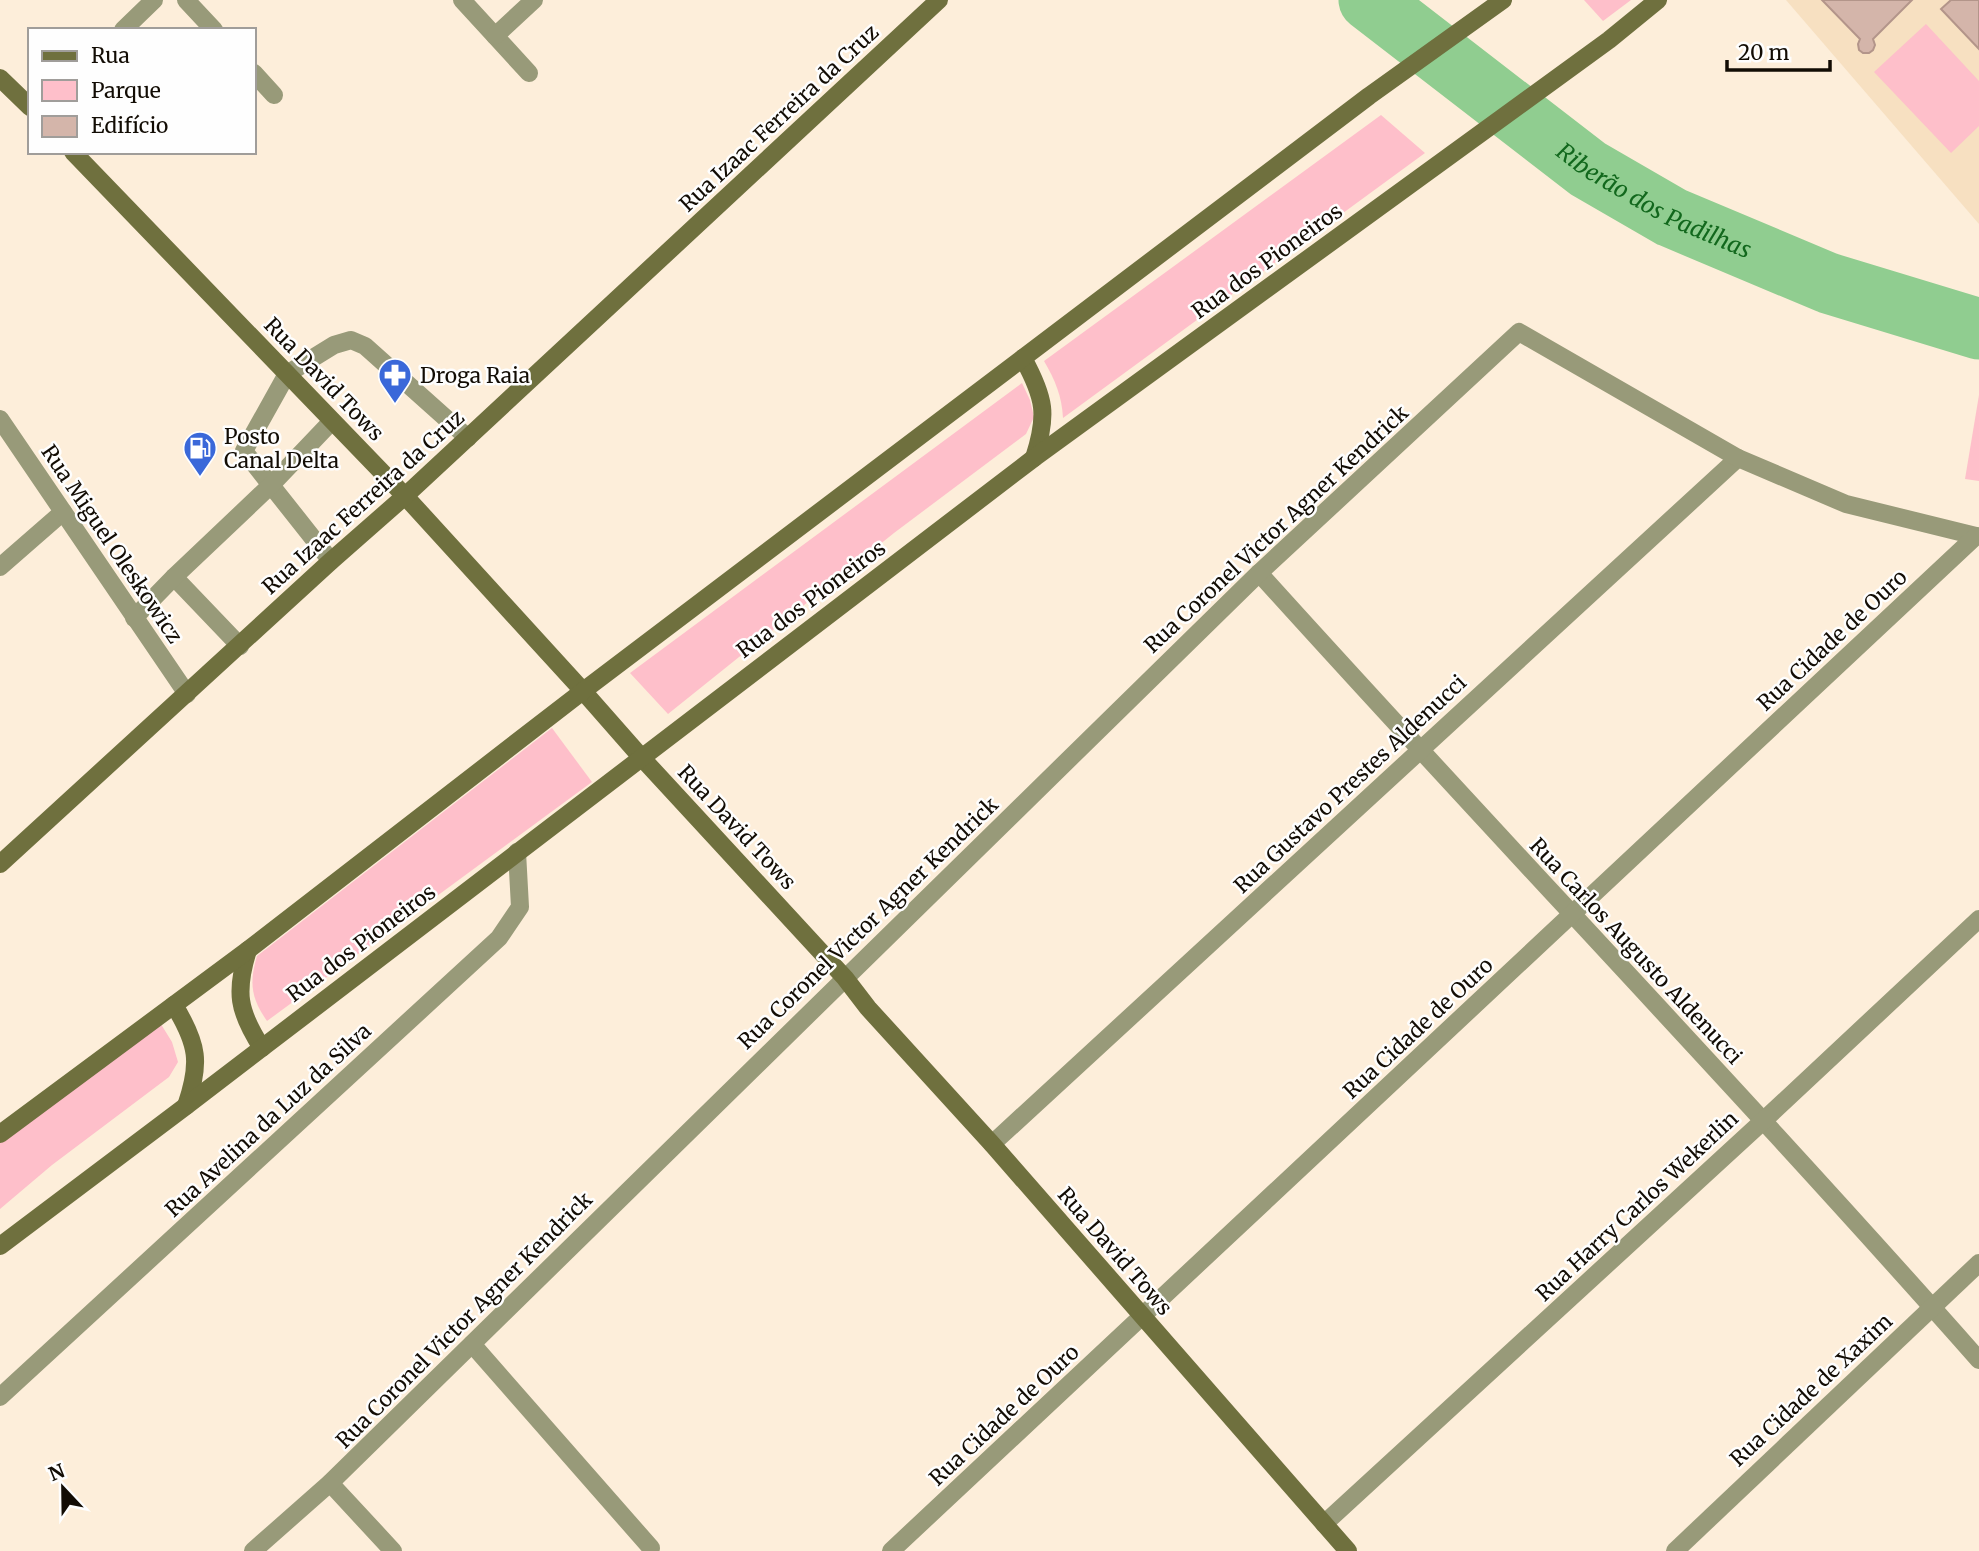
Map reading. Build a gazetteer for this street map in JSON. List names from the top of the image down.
{
  "streets": {
    "main road": ["Rua Izaac Ferreira da Cruz", "Rua dos Pioneiros", "Rua David Tows"],
    "street": [
      "Rua Coronel Victor Agner Kendrick",
      "Rua Miguel Oleskowicz",
      "Rua Cidade de Ouro",
      "Rua Gustavo Prestes Aldenucci",
      "Rua Carlos Augusto Aldenucci",
      "Rua Avelina da Luz da Silva",
      "Rua Harry Carlos Wekerlin",
      "Rua Cidade de Xaxim"
    ]
  },
  "crossings": [
    ["Rua Izaac Ferreira da Cruz", "Rua David Tows"],
    ["Rua Izaac Ferreira da Cruz", "Rua Miguel Oleskowicz"],
    ["Rua dos Pioneiros", "Rua David Tows"],
    ["Rua dos Pioneiros", "Rua Avelina da Luz da Silva"],
    ["Rua David Tows", "Rua Coronel Victor Agner Kendrick"],
    ["Rua David Tows", "Rua Cidade de Ouro"],
    ["Rua David Tows", "Rua Gustavo Prestes Aldenucci"],
    ["Rua David Tows", "Rua Harry Carlos Wekerlin"],
    ["Rua Coronel Victor Agner Kendrick", "Rua Cidade de Ouro"],
    ["Rua Coronel Victor Agner Kendrick", "Rua Gustavo Prestes Aldenucci"],
    ["Rua Coronel Victor Agner Kendrick", "Rua Carlos Augusto Aldenucci"],
    ["Rua Cidade de Ouro", "Rua Gustavo Prestes Aldenucci"],
    ["Rua Cidade de Ouro", "Rua Carlos Augusto Aldenucci"],
    ["Rua Gustavo Prestes Aldenucci", "Rua Carlos Augusto Aldenucci"],
    ["Rua Carlos Augusto Aldenucci", "Rua Harry Carlos Wekerlin"],
    ["Rua Carlos Augusto Aldenucci", "Rua Cidade de Xaxim"]
  ],
  "water": ["Riberão dos Padilhas"],
  "places": {
    "pharmacy": ["Droga Raia"],
    "fuel station": ["Posto Canal Delta"]
  },
  "legend": ["Rua", "Parque", "Edifício"],
  "scale_bar": "20 m",
  "north": "top"
}
